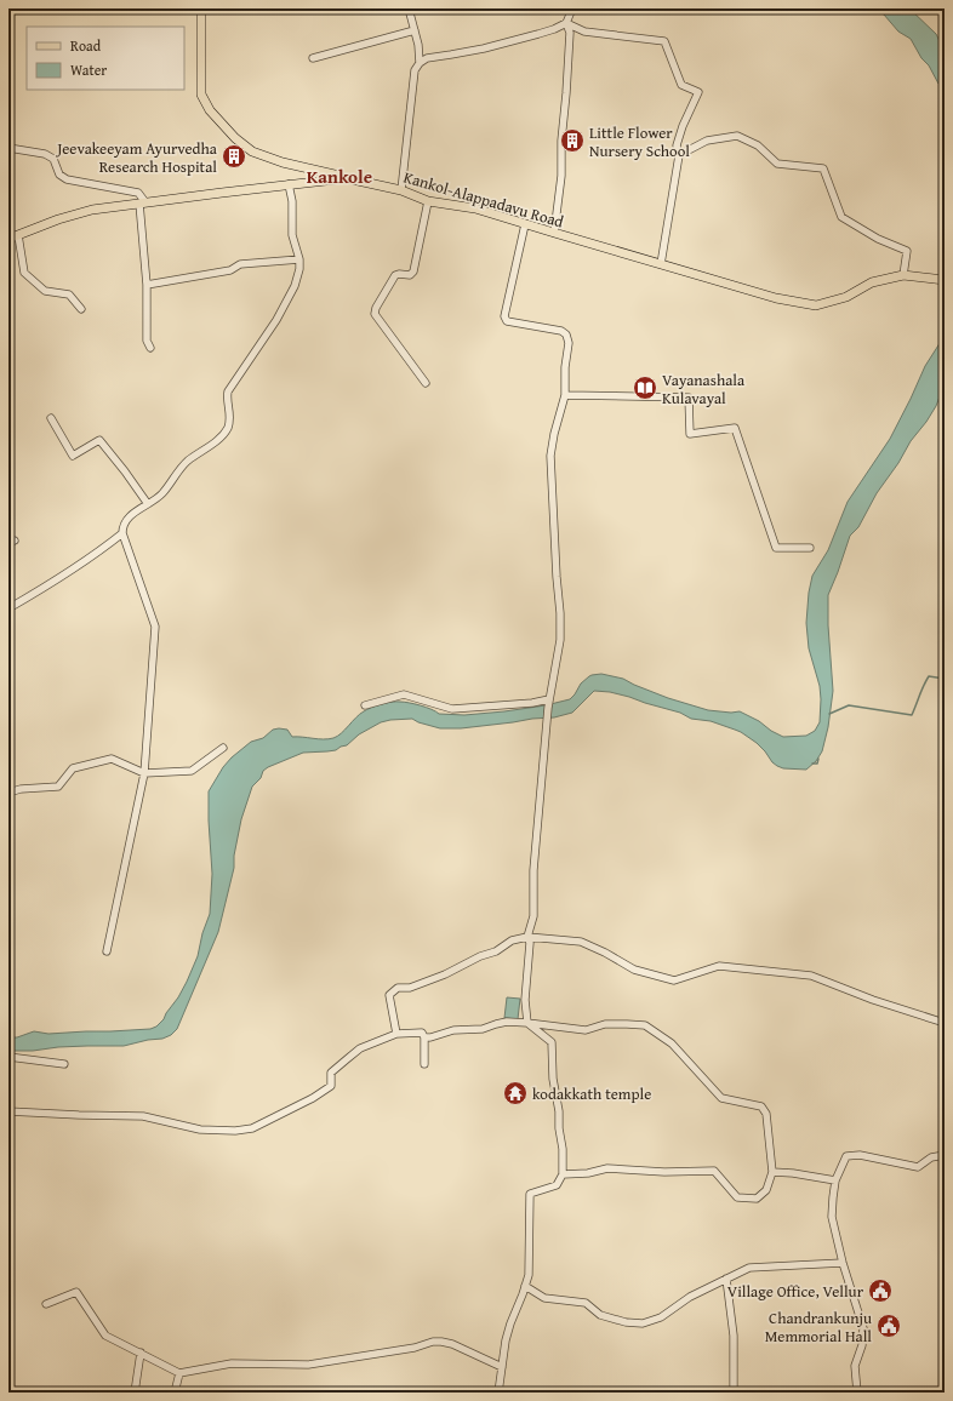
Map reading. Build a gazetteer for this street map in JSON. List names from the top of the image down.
{
  "streets": {
    "main road": ["Kankol-Alappadavu Road"]
  },
  "districts": ["Kankole"],
  "places": {
    "building": ["Little Flower Nursery School", "Jeevakeeyam Ayurvedha Research Hospital"],
    "library": ["Vayanashala Kulavayal"],
    "temple": ["kodakkath temple"],
    "public building": ["Village Office, Vellur", "Chandrankunju Memmorial Hall"]
  },
  "legend": ["Road", "Water"]
}
